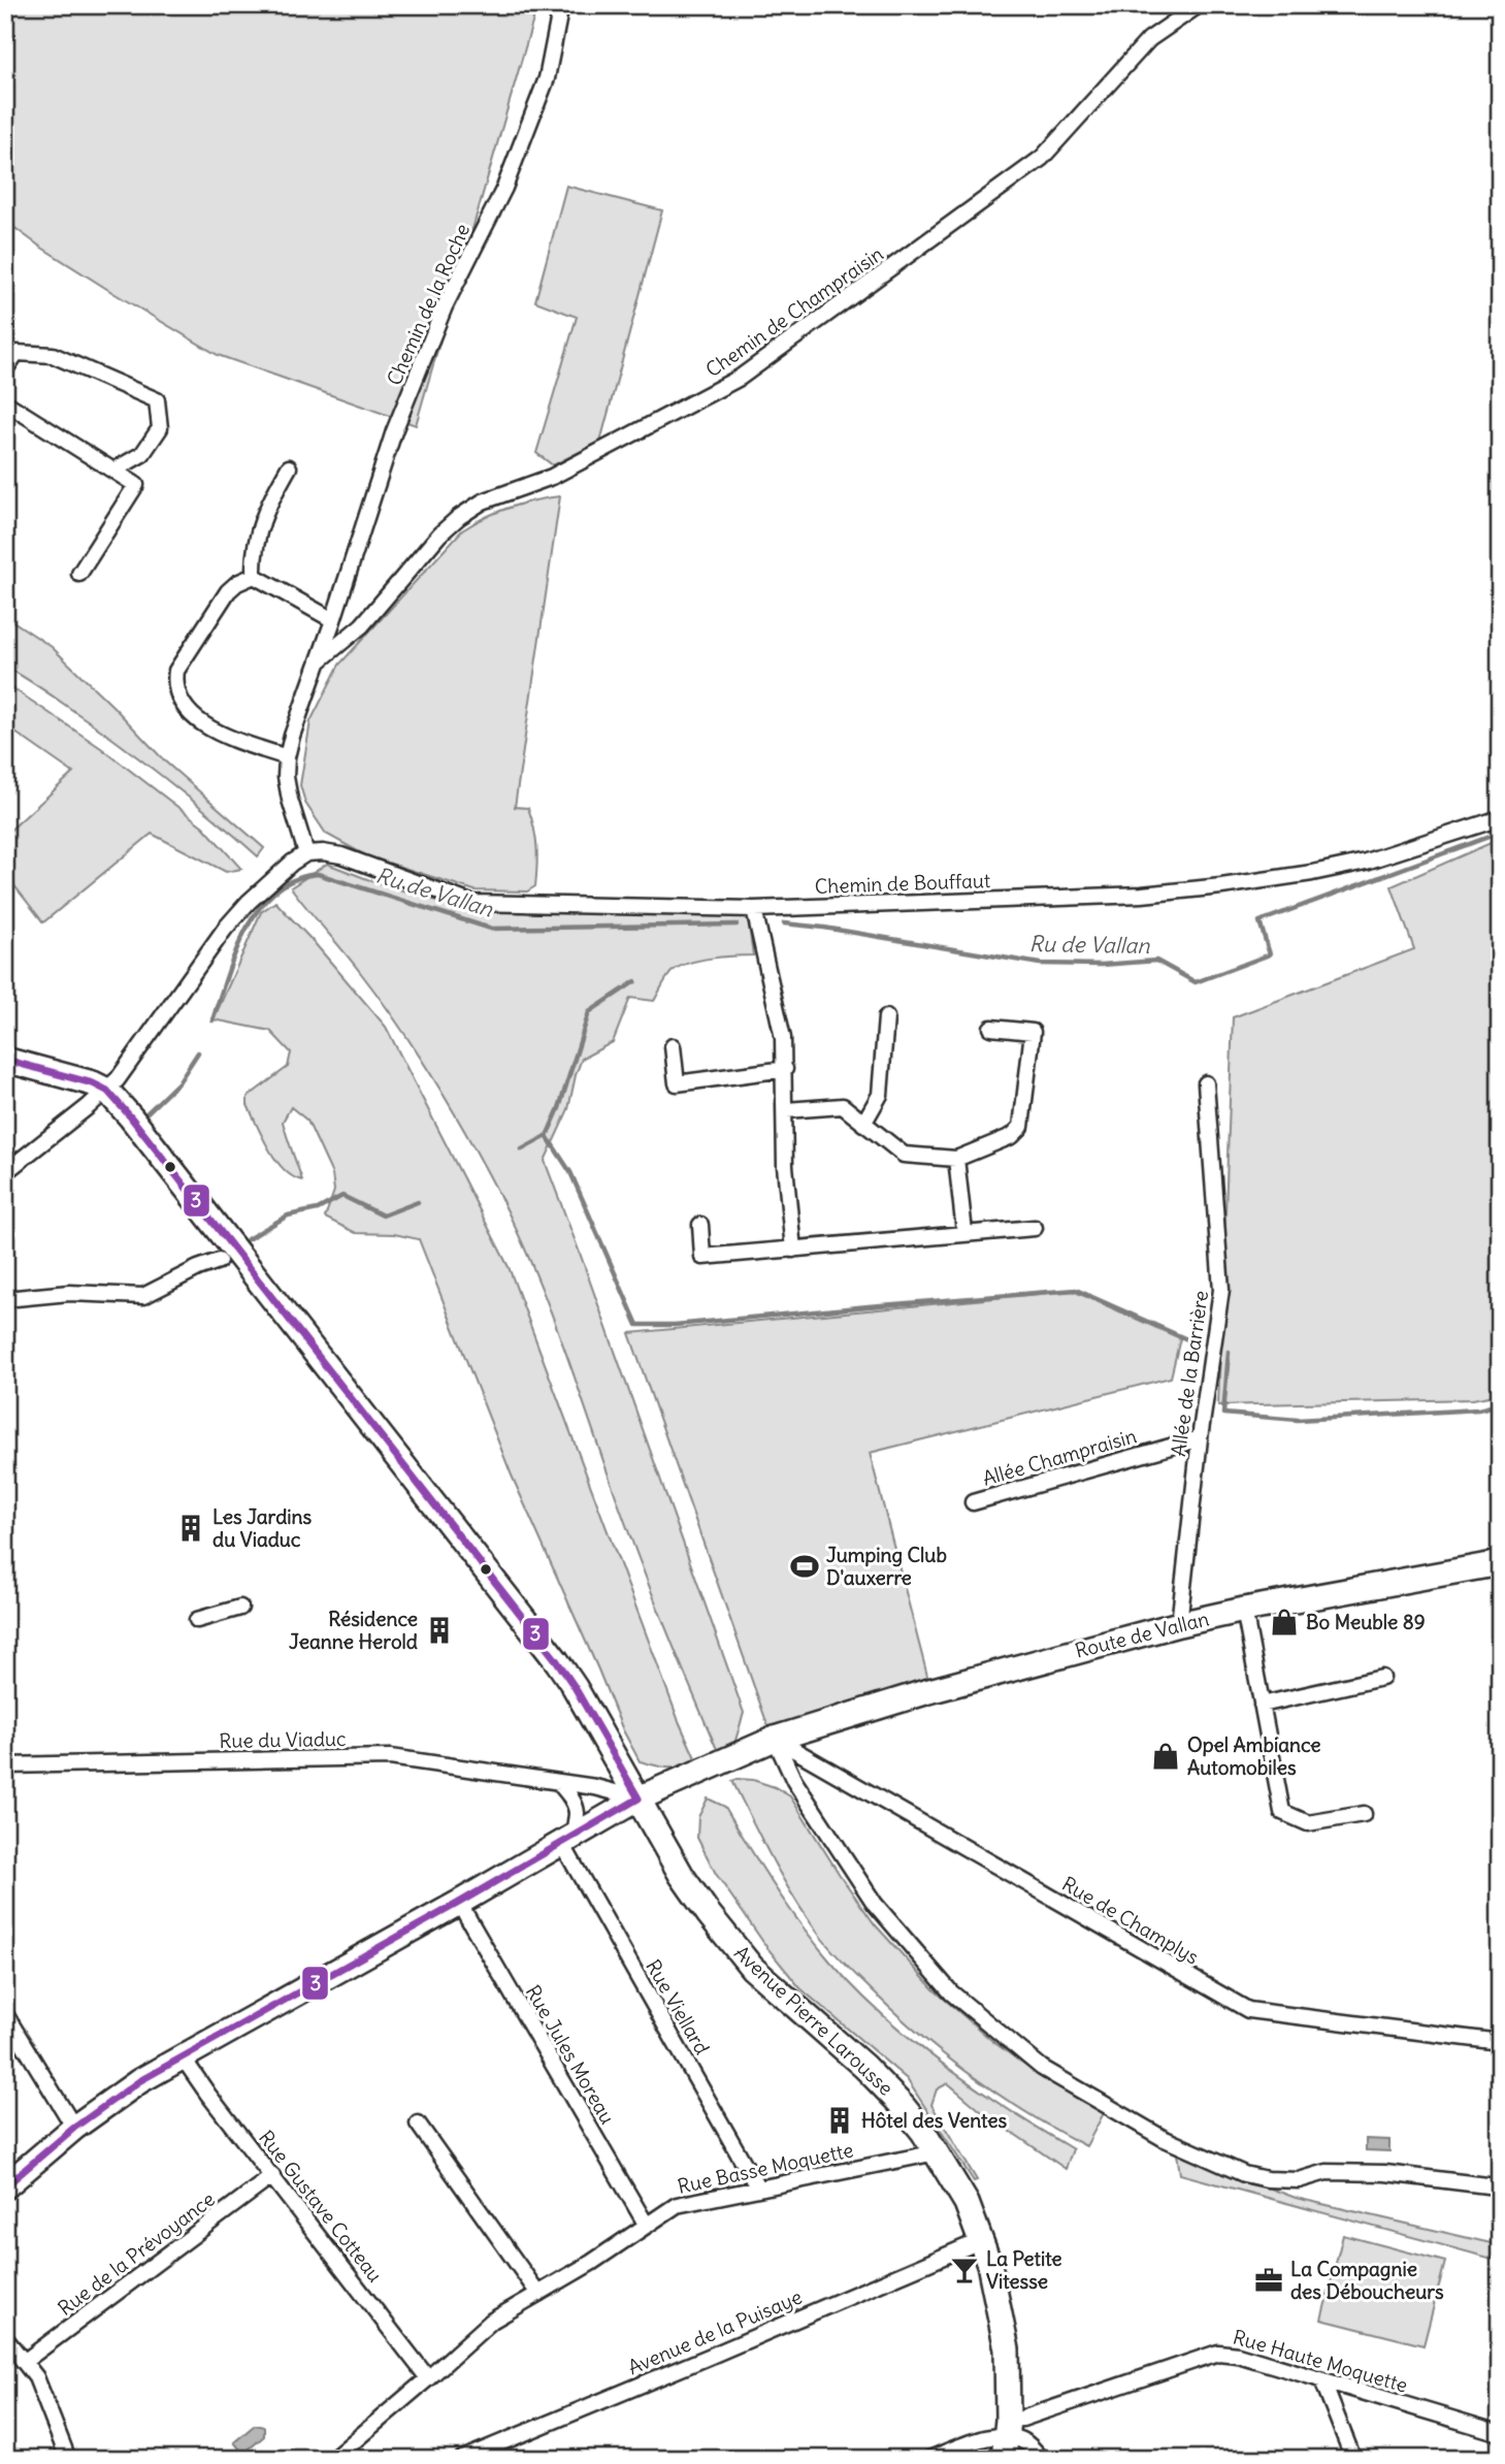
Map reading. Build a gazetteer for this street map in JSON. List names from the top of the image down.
{
  "streets": {
    "main road": ["Route de Vallan", "Avenue Pierre Larousse"],
    "street": [
      "Chemin de la Roche",
      "Chemin de Champraisin",
      "Chemin de Bouffaut",
      "Allée de la Barrière",
      "Allée Champraisin",
      "Rue du Viaduc",
      "Rue de Champlys",
      "Rue Viellard",
      "Rue Jules Moreau",
      "Rue Basse Moquette",
      "Rue Gustave Cotteau",
      "Rue de la Prévoyance",
      "Avenue de la Puisaye",
      "Rue Haute Moquette"
    ]
  },
  "crossings": [
    ["Chemin de la Roche", "Chemin de Champraisin"],
    ["Chemin de la Roche", "Chemin de Bouffaut"],
    ["Allée de la Barrière", "Allée Champraisin"],
    ["Allée de la Barrière", "Route de Vallan"],
    ["Route de Vallan", "Rue du Viaduc"],
    ["Route de Vallan", "Rue de Champlys"],
    ["Route de Vallan", "Rue Viellard"],
    ["Route de Vallan", "Avenue Pierre Larousse"],
    ["Route de Vallan", "Rue Jules Moreau"],
    ["Route de Vallan", "Rue Gustave Cotteau"],
    ["Rue du Viaduc", "Avenue Pierre Larousse"],
    ["Rue Viellard", "Rue Basse Moquette"],
    ["Avenue Pierre Larousse", "Rue Basse Moquette"],
    ["Avenue Pierre Larousse", "Avenue de la Puisaye"],
    ["Avenue Pierre Larousse", "Rue Haute Moquette"],
    ["Rue Jules Moreau", "Rue Basse Moquette"],
    ["Rue Basse Moquette", "Rue Gustave Cotteau"],
    ["Rue Gustave Cotteau", "Rue de la Prévoyance"]
  ],
  "water": ["Ru de Vallan"],
  "places": {
    "building": ["Les Jardins du Viaduc", "Résidence Jeanne Herold", "Hôtel des Ventes"],
    "sports": ["Jumping Club D'auxerre"],
    "shop": ["Bo Meuble 89", "Opel Ambiance Automobiles"],
    "bar": ["La Petite Vitesse"],
    "office": ["La Compagnie des Déboucheurs"]
  },
  "lines": ["transit line 3"]
}
